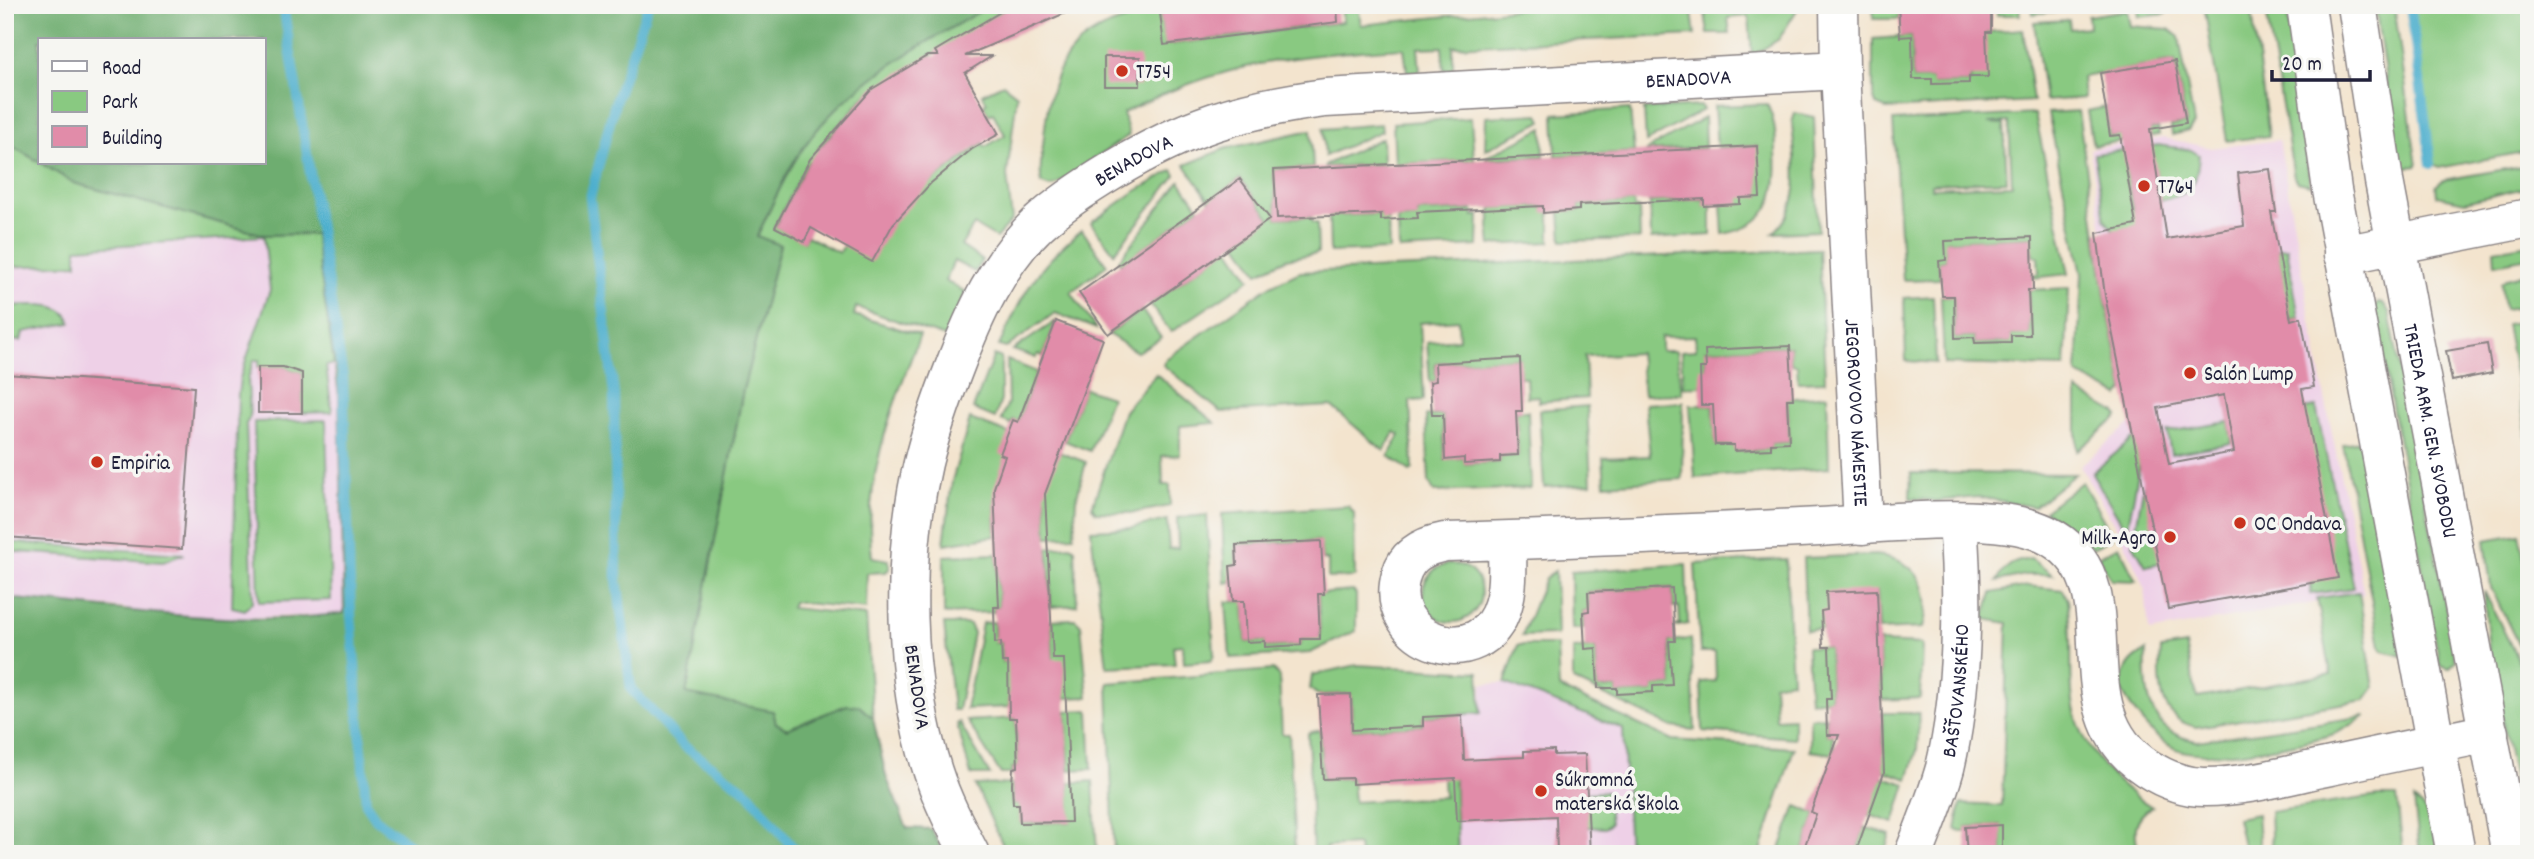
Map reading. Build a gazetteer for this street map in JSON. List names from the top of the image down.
{
  "streets": {
    "street": [
      "BENADOVA",
      "JEGOROVOVO NÁMESTIE",
      "TRIEDA ARM. GEN. SVOBODU",
      "BAŠŤOVANSKÉHO"
    ]
  },
  "crossings": [
    ["BENADOVA", "JEGOROVOVO NÁMESTIE"]
  ],
  "places": [
    "T754",
    "T764",
    "Salón Lump",
    "Empiria",
    "OC Ondava",
    "Milk-Agro",
    "Súkromná materská škola"
  ],
  "legend": ["Road", "Park", "Building"],
  "scale_bar": "20 m"
}
